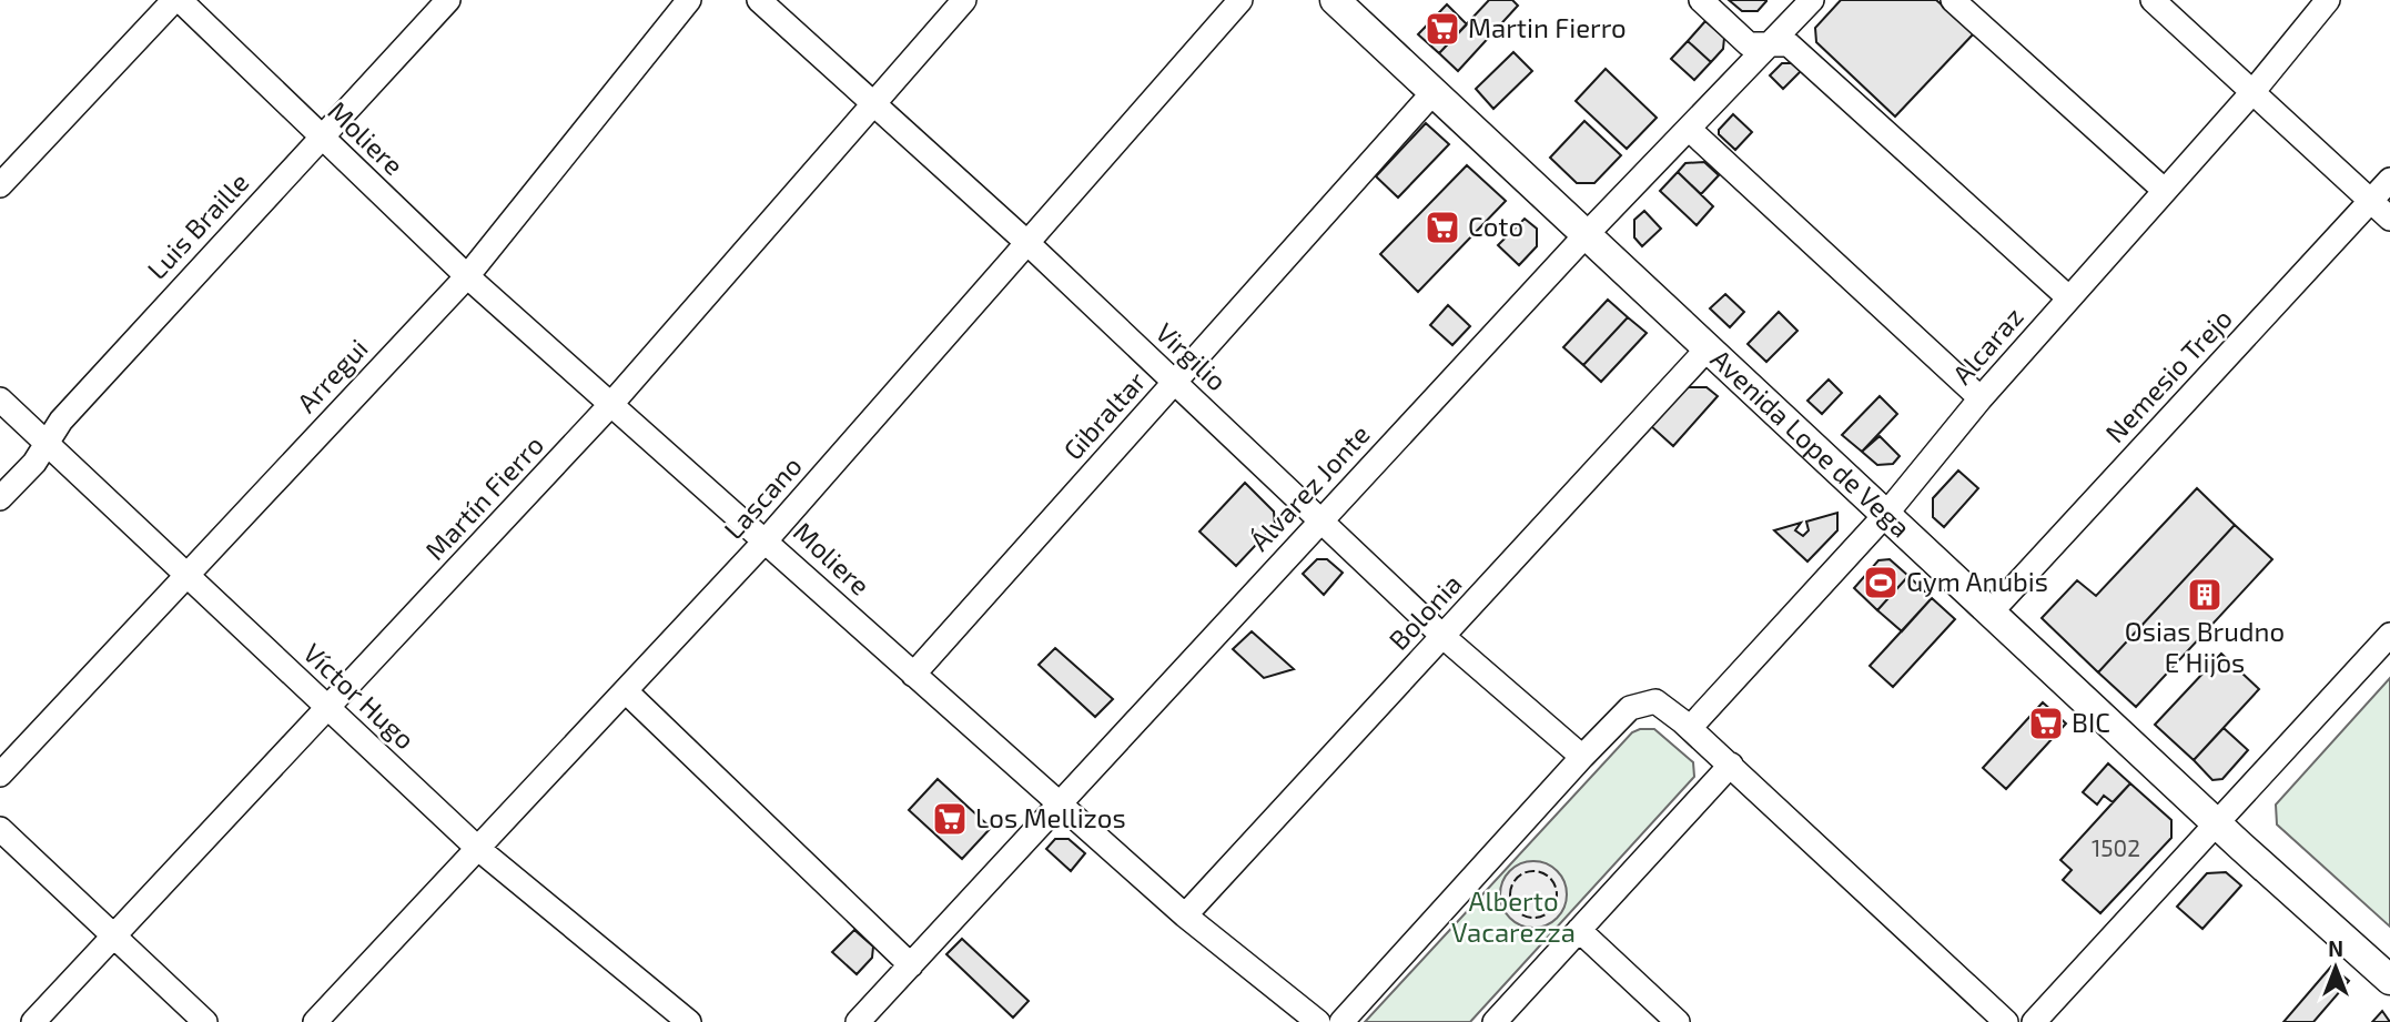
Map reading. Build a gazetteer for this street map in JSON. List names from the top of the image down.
{
  "streets": {
    "main road": ["Avenida Lope de Vega"],
    "street": [
      "Moliere",
      "Luis Braille",
      "Alcaraz",
      "Virgilio",
      "Arregui",
      "Nemesio Trejo",
      "Gibraltar",
      "Álvarez Jonte",
      "Martín Fierro",
      "Lascano",
      "Bolonia",
      "Víctor Hugo"
    ]
  },
  "crossings": [
    ["Moliere", "Luis Braille"],
    ["Moliere", "Arregui"],
    ["Moliere", "Gibraltar"],
    ["Moliere", "Álvarez Jonte"],
    ["Moliere", "Martín Fierro"],
    ["Moliere", "Lascano"],
    ["Moliere", "Bolonia"],
    ["Luis Braille", "Víctor Hugo"],
    ["Alcaraz", "Avenida Lope de Vega"],
    ["Virgilio", "Gibraltar"],
    ["Virgilio", "Álvarez Jonte"],
    ["Virgilio", "Martín Fierro"],
    ["Virgilio", "Lascano"],
    ["Virgilio", "Bolonia"],
    ["Arregui", "Víctor Hugo"],
    ["Nemesio Trejo", "Avenida Lope de Vega"],
    ["Gibraltar", "Avenida Lope de Vega"],
    ["Avenida Lope de Vega", "Álvarez Jonte"],
    ["Avenida Lope de Vega", "Bolonia"],
    ["Martín Fierro", "Víctor Hugo"],
    ["Lascano", "Víctor Hugo"]
  ],
  "parks": ["Alberto Vacarezza"],
  "places": {
    "supermarket": [
      "Martin Fierro",
      "Coto",
      "BIC",
      "Los Mellizos"
    ],
    "sports": ["Gym Anubis"],
    "building": ["Osias Brudno E Hijos"]
  },
  "house_numbers": ["1502"],
  "north": "top"
}
